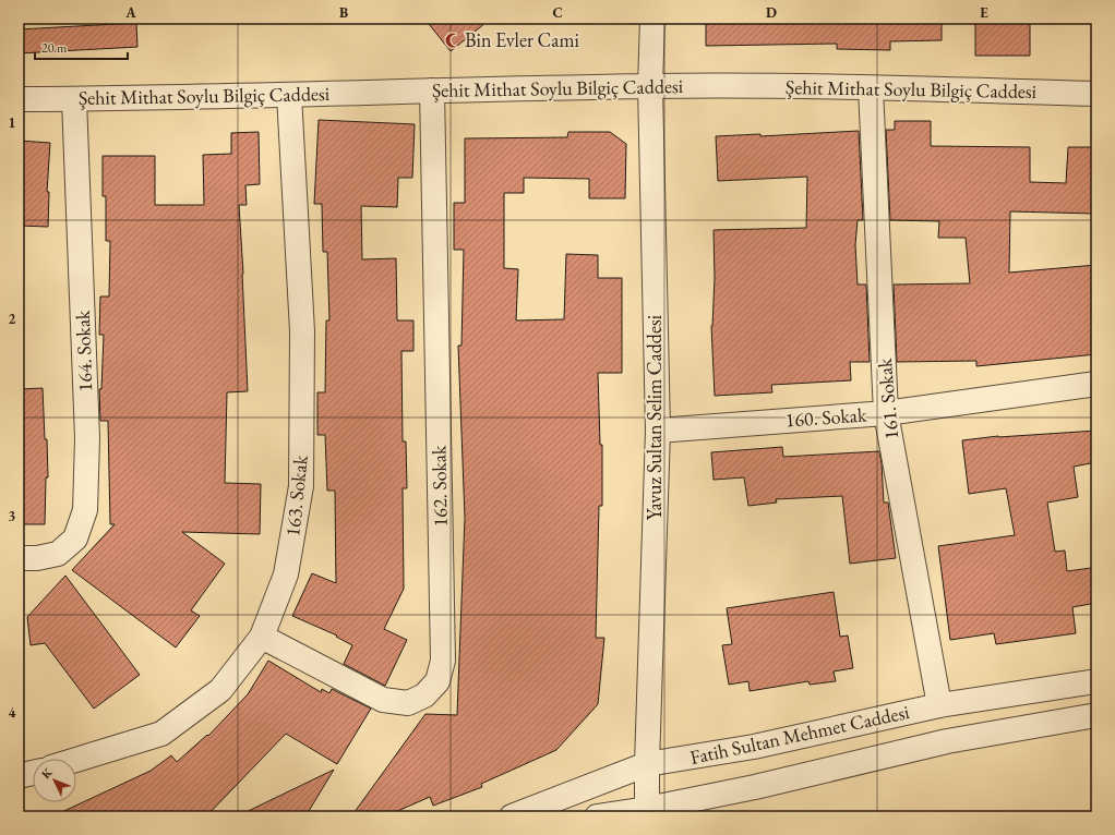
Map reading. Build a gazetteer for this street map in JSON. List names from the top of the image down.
{
  "streets": {
    "street": [
      "Şehit Mithat Soylu Bilgiç Caddesi",
      "164. Sokak",
      "161. Sokak",
      "Yavuz Sultan Selim Caddesi",
      "160. Sokak",
      "162. Sokak",
      "163. Sokak",
      "Fatih Sultan Mehmet Caddesi"
    ]
  },
  "crossings": [
    ["Şehit Mithat Soylu Bilgiç Caddesi", "164. Sokak"],
    ["Şehit Mithat Soylu Bilgiç Caddesi", "161. Sokak"],
    ["Şehit Mithat Soylu Bilgiç Caddesi", "Yavuz Sultan Selim Caddesi"],
    ["Şehit Mithat Soylu Bilgiç Caddesi", "162. Sokak"],
    ["Şehit Mithat Soylu Bilgiç Caddesi", "163. Sokak"],
    ["161. Sokak", "160. Sokak"],
    ["161. Sokak", "Fatih Sultan Mehmet Caddesi"],
    ["Yavuz Sultan Selim Caddesi", "160. Sokak"],
    ["Yavuz Sultan Selim Caddesi", "Fatih Sultan Mehmet Caddesi"],
    ["162. Sokak", "163. Sokak"]
  ],
  "places": {
    "mosque": ["Bin Evler Cami"]
  },
  "scale_bar": "20 m",
  "north": "top left",
  "grid": {
    "columns": [
      "A",
      "B",
      "C",
      "D",
      "E"
    ],
    "rows": [
      "1",
      "2",
      "3",
      "4"
    ]
  }
}
